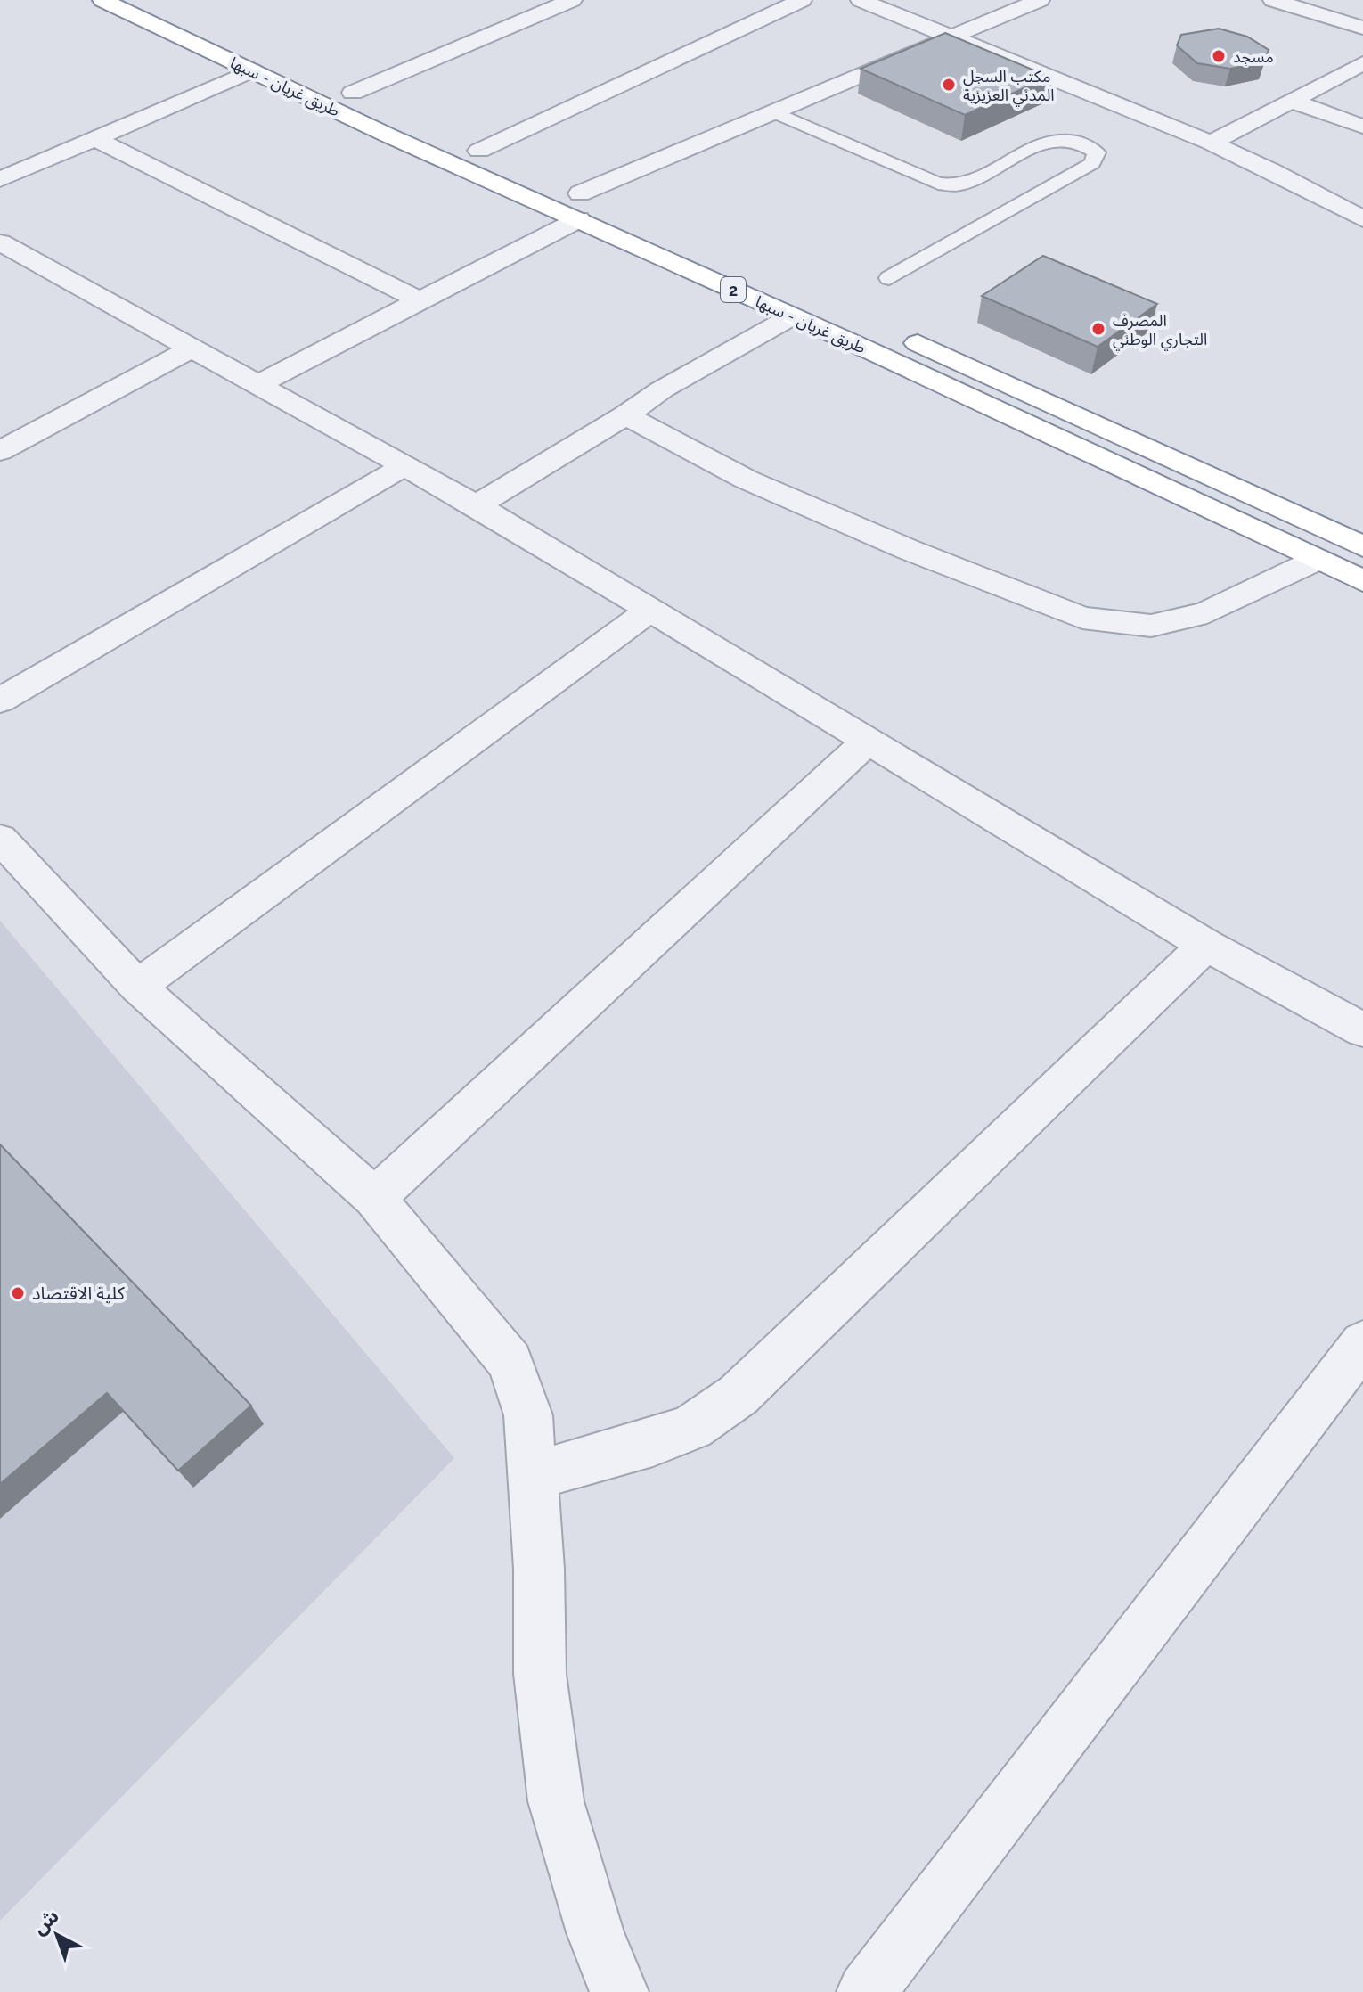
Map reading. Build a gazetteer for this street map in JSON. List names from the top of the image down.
{
  "streets": {
    "highway": ["طريق غريان - سبها", "2"]
  },
  "places": [
    "مسجد",
    "مكتب السجل المدني العزيزية",
    "المصرف التجاري الوطني",
    "كلية الاقتصاد"
  ],
  "north": "top left"
}
